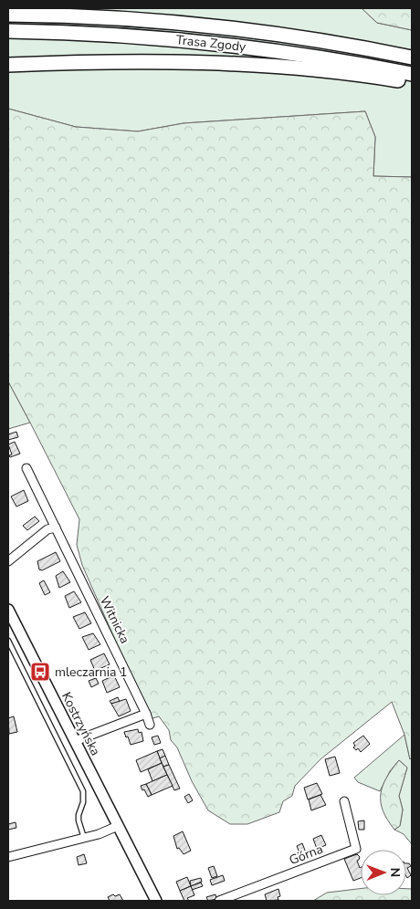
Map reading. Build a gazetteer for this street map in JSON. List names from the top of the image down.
{
  "streets": {
    "highway": ["Trasa Zgody"],
    "main road": ["Kostrzyńska"],
    "street": ["Witnicka", "Górna"]
  },
  "places": {
    "bus stop": ["mleczarnia 1"]
  },
  "north": "right"
}
